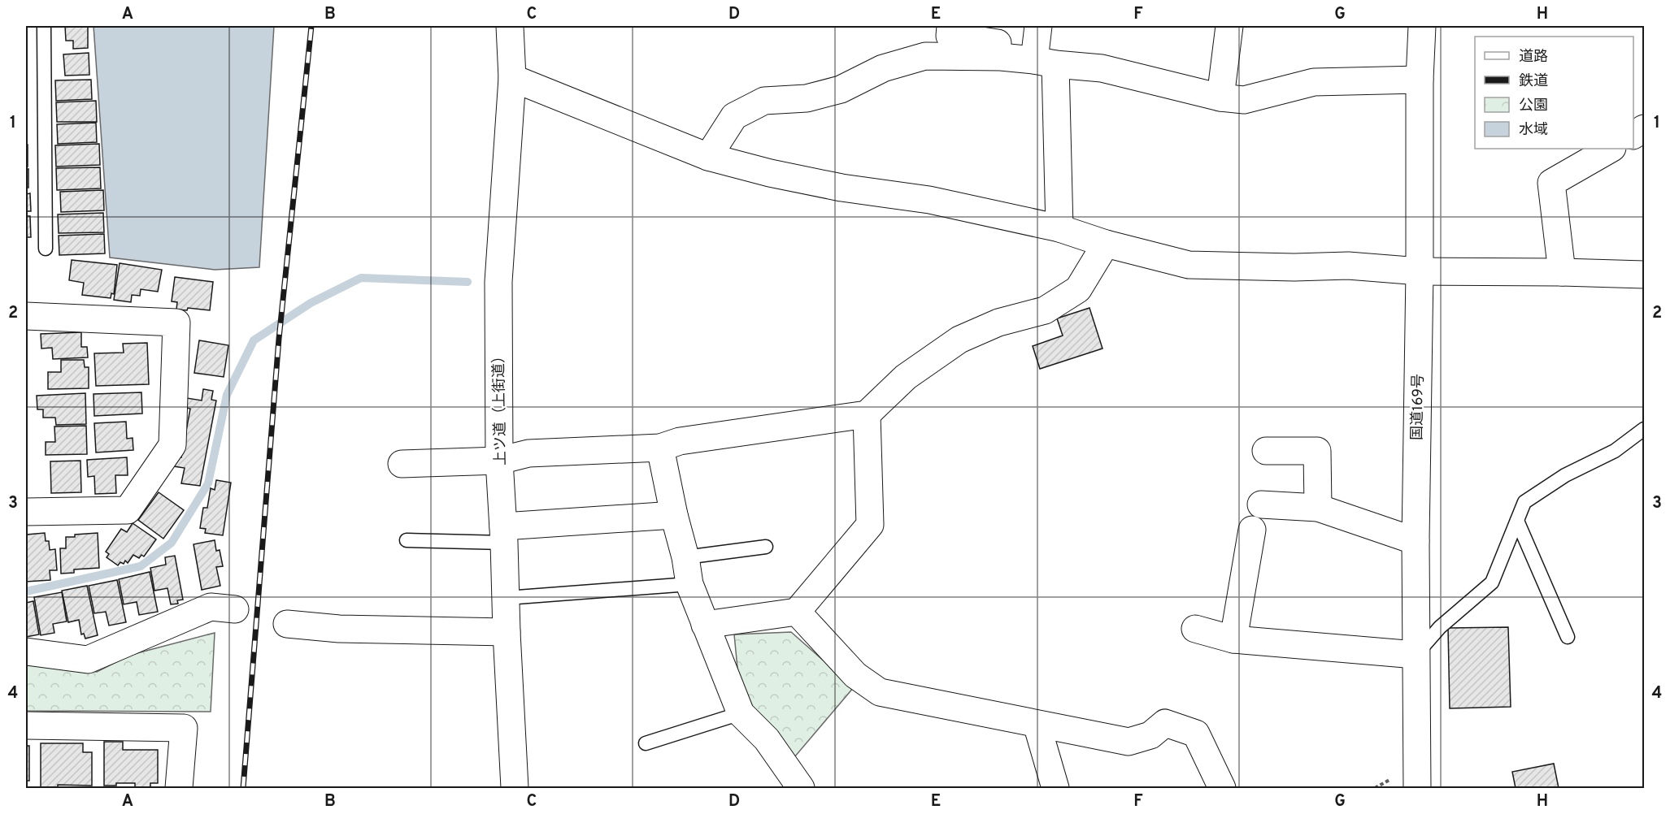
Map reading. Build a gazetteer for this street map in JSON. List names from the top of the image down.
{
  "streets": {
    "main road": ["上ツ道（上街道）", "国道169号"]
  },
  "legend": [
    "道路",
    "鉄道",
    "公園",
    "水域"
  ],
  "grid": {
    "columns": [
      "A",
      "B",
      "C",
      "D",
      "E",
      "F",
      "G",
      "H"
    ],
    "rows": [
      "1",
      "2",
      "3",
      "4"
    ]
  }
}
